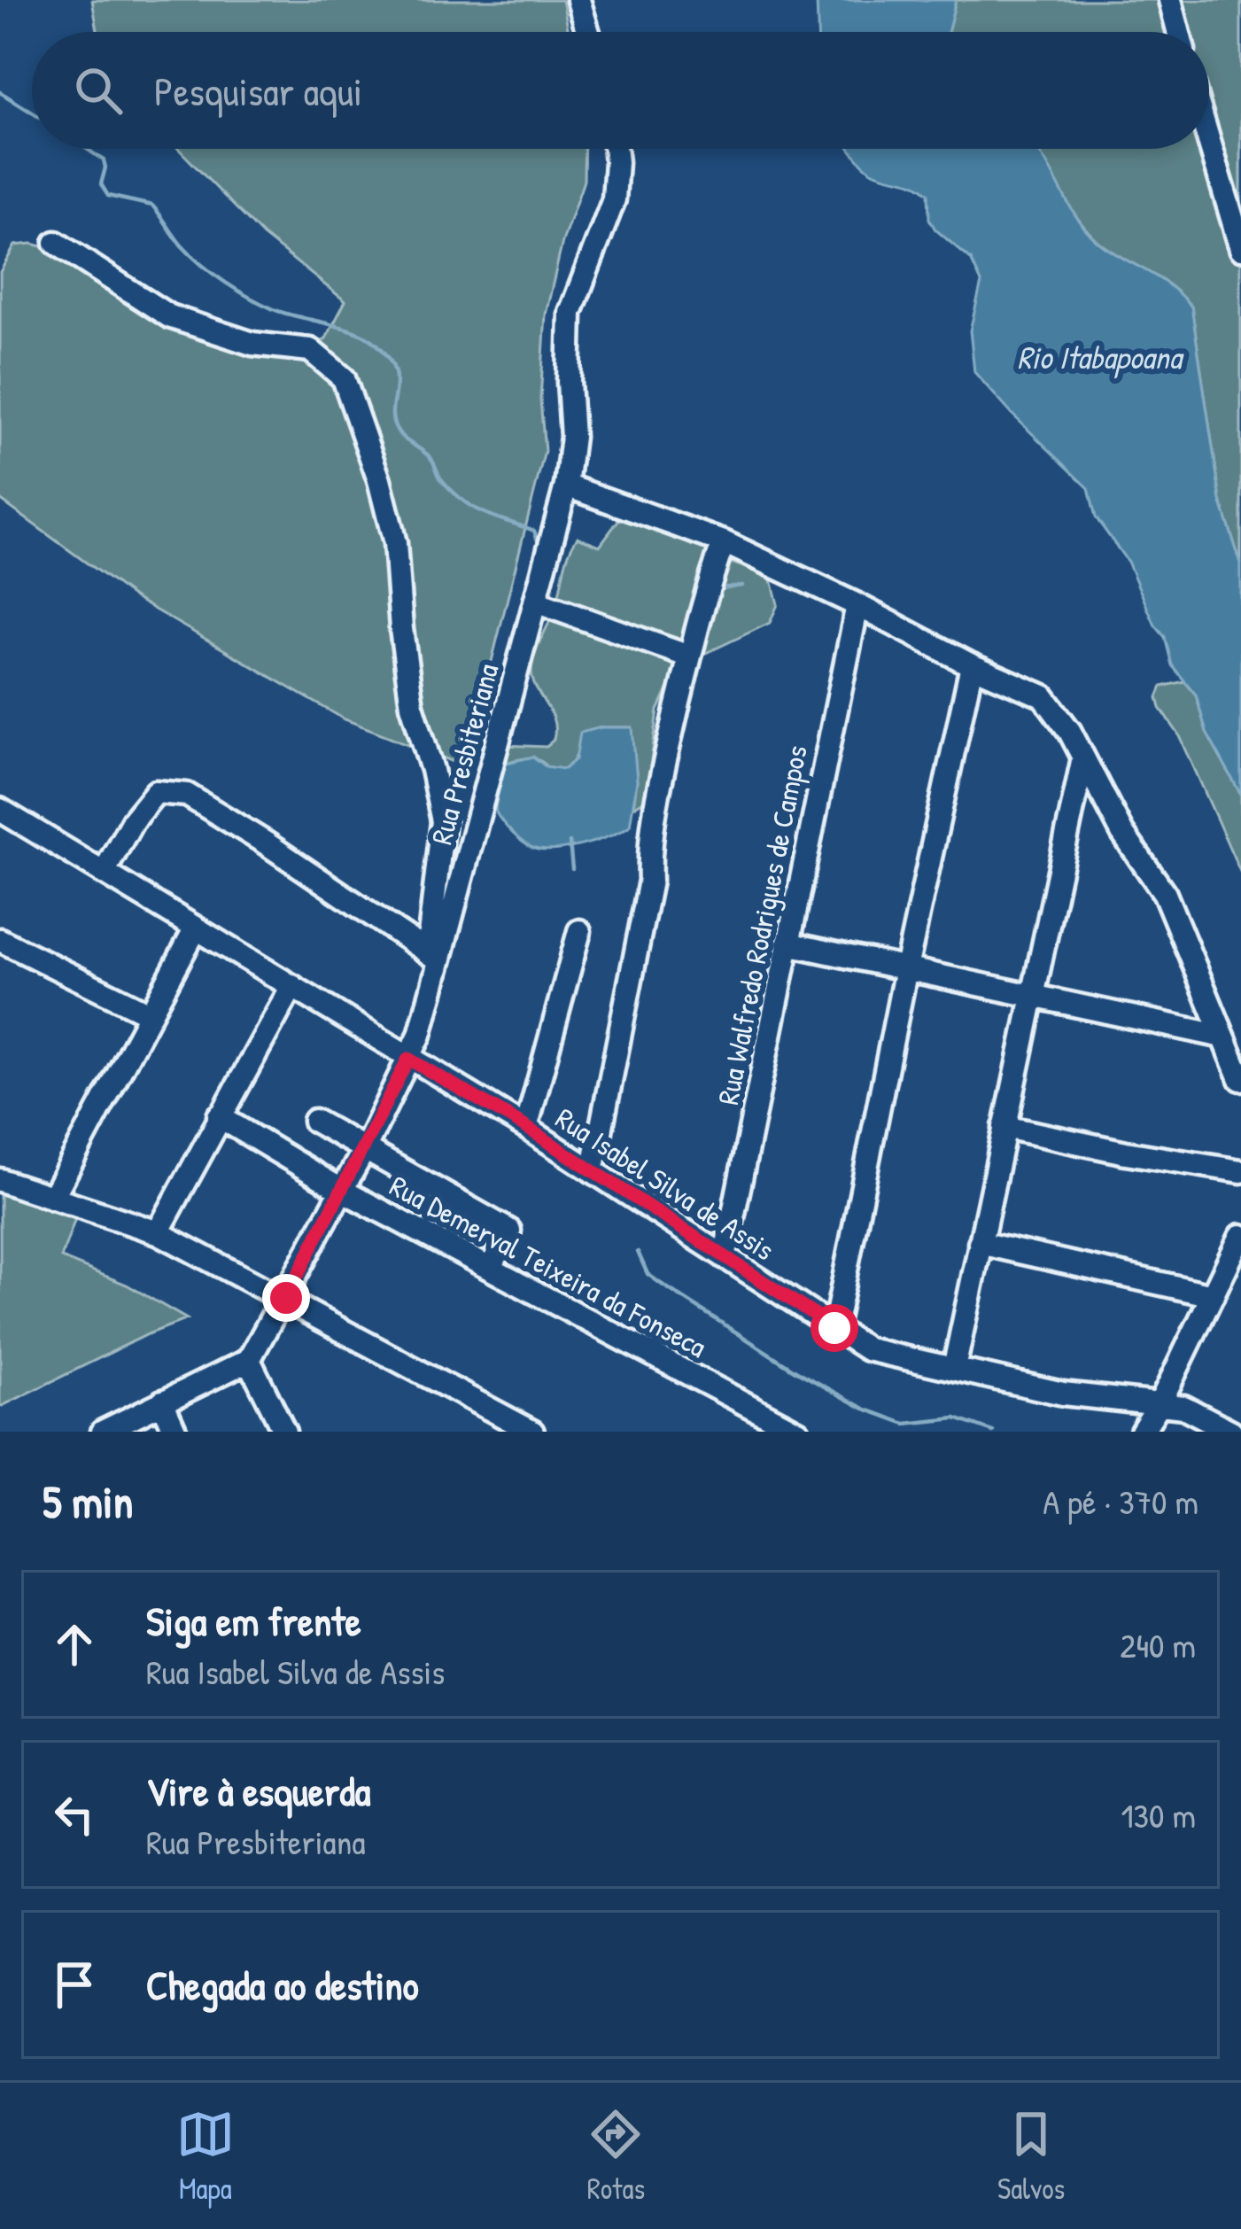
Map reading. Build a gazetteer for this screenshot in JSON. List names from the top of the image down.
{
  "streets": {
    "street": [
      "Rua Presbiteriana",
      "Rua Walfredo Rodrigues de Campos",
      "Rua Isabel Silva de Assis",
      "Rua Demerval Teixeira da Fonseca"
    ]
  },
  "crossings": [
    ["Rua Presbiteriana", "Rua Isabel Silva de Assis"],
    ["Rua Presbiteriana", "Rua Demerval Teixeira da Fonseca"],
    ["Rua Walfredo Rodrigues de Campos", "Rua Isabel Silva de Assis"]
  ],
  "water": ["Rio Itabapoana"],
  "page": {
    "search": "Pesquisar aqui",
    "heading": ["5 min", "A pé · 370 m"],
    "list": [
      ["Siga em frente", "Rua Isabel Silva de Assis", "240 m"],
      ["Vire à esquerda", "Rua Presbiteriana", "130 m"],
      "Chegada ao destino"
    ],
    "nav": ["Mapa", "Rotas", "Salvos"]
  }
}
